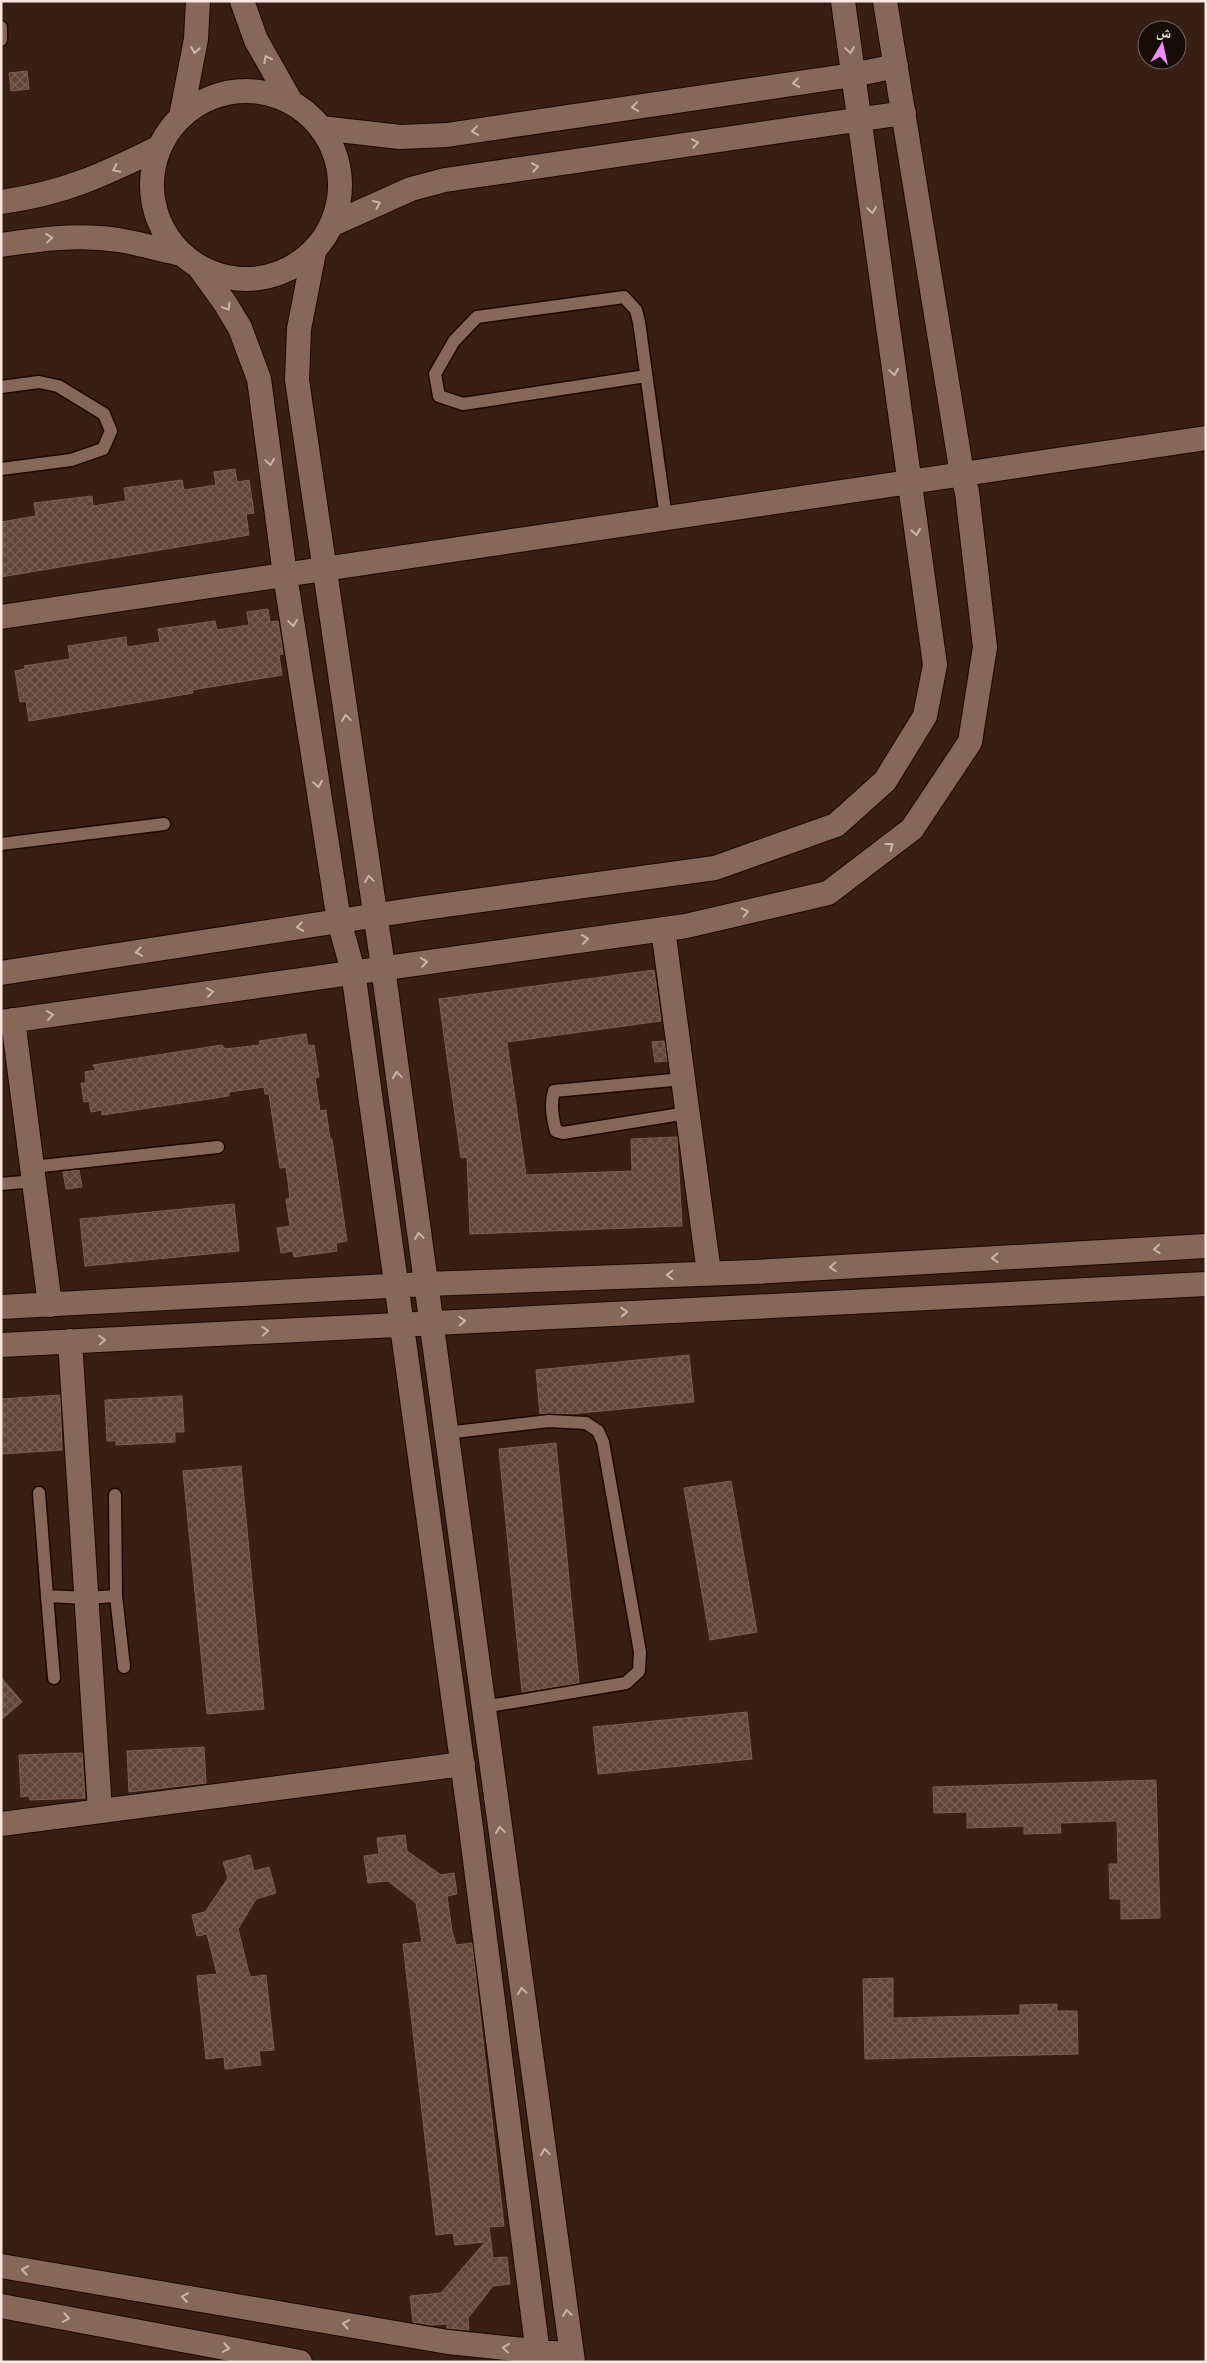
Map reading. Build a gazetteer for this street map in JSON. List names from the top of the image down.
{
  "north": "top"
}
